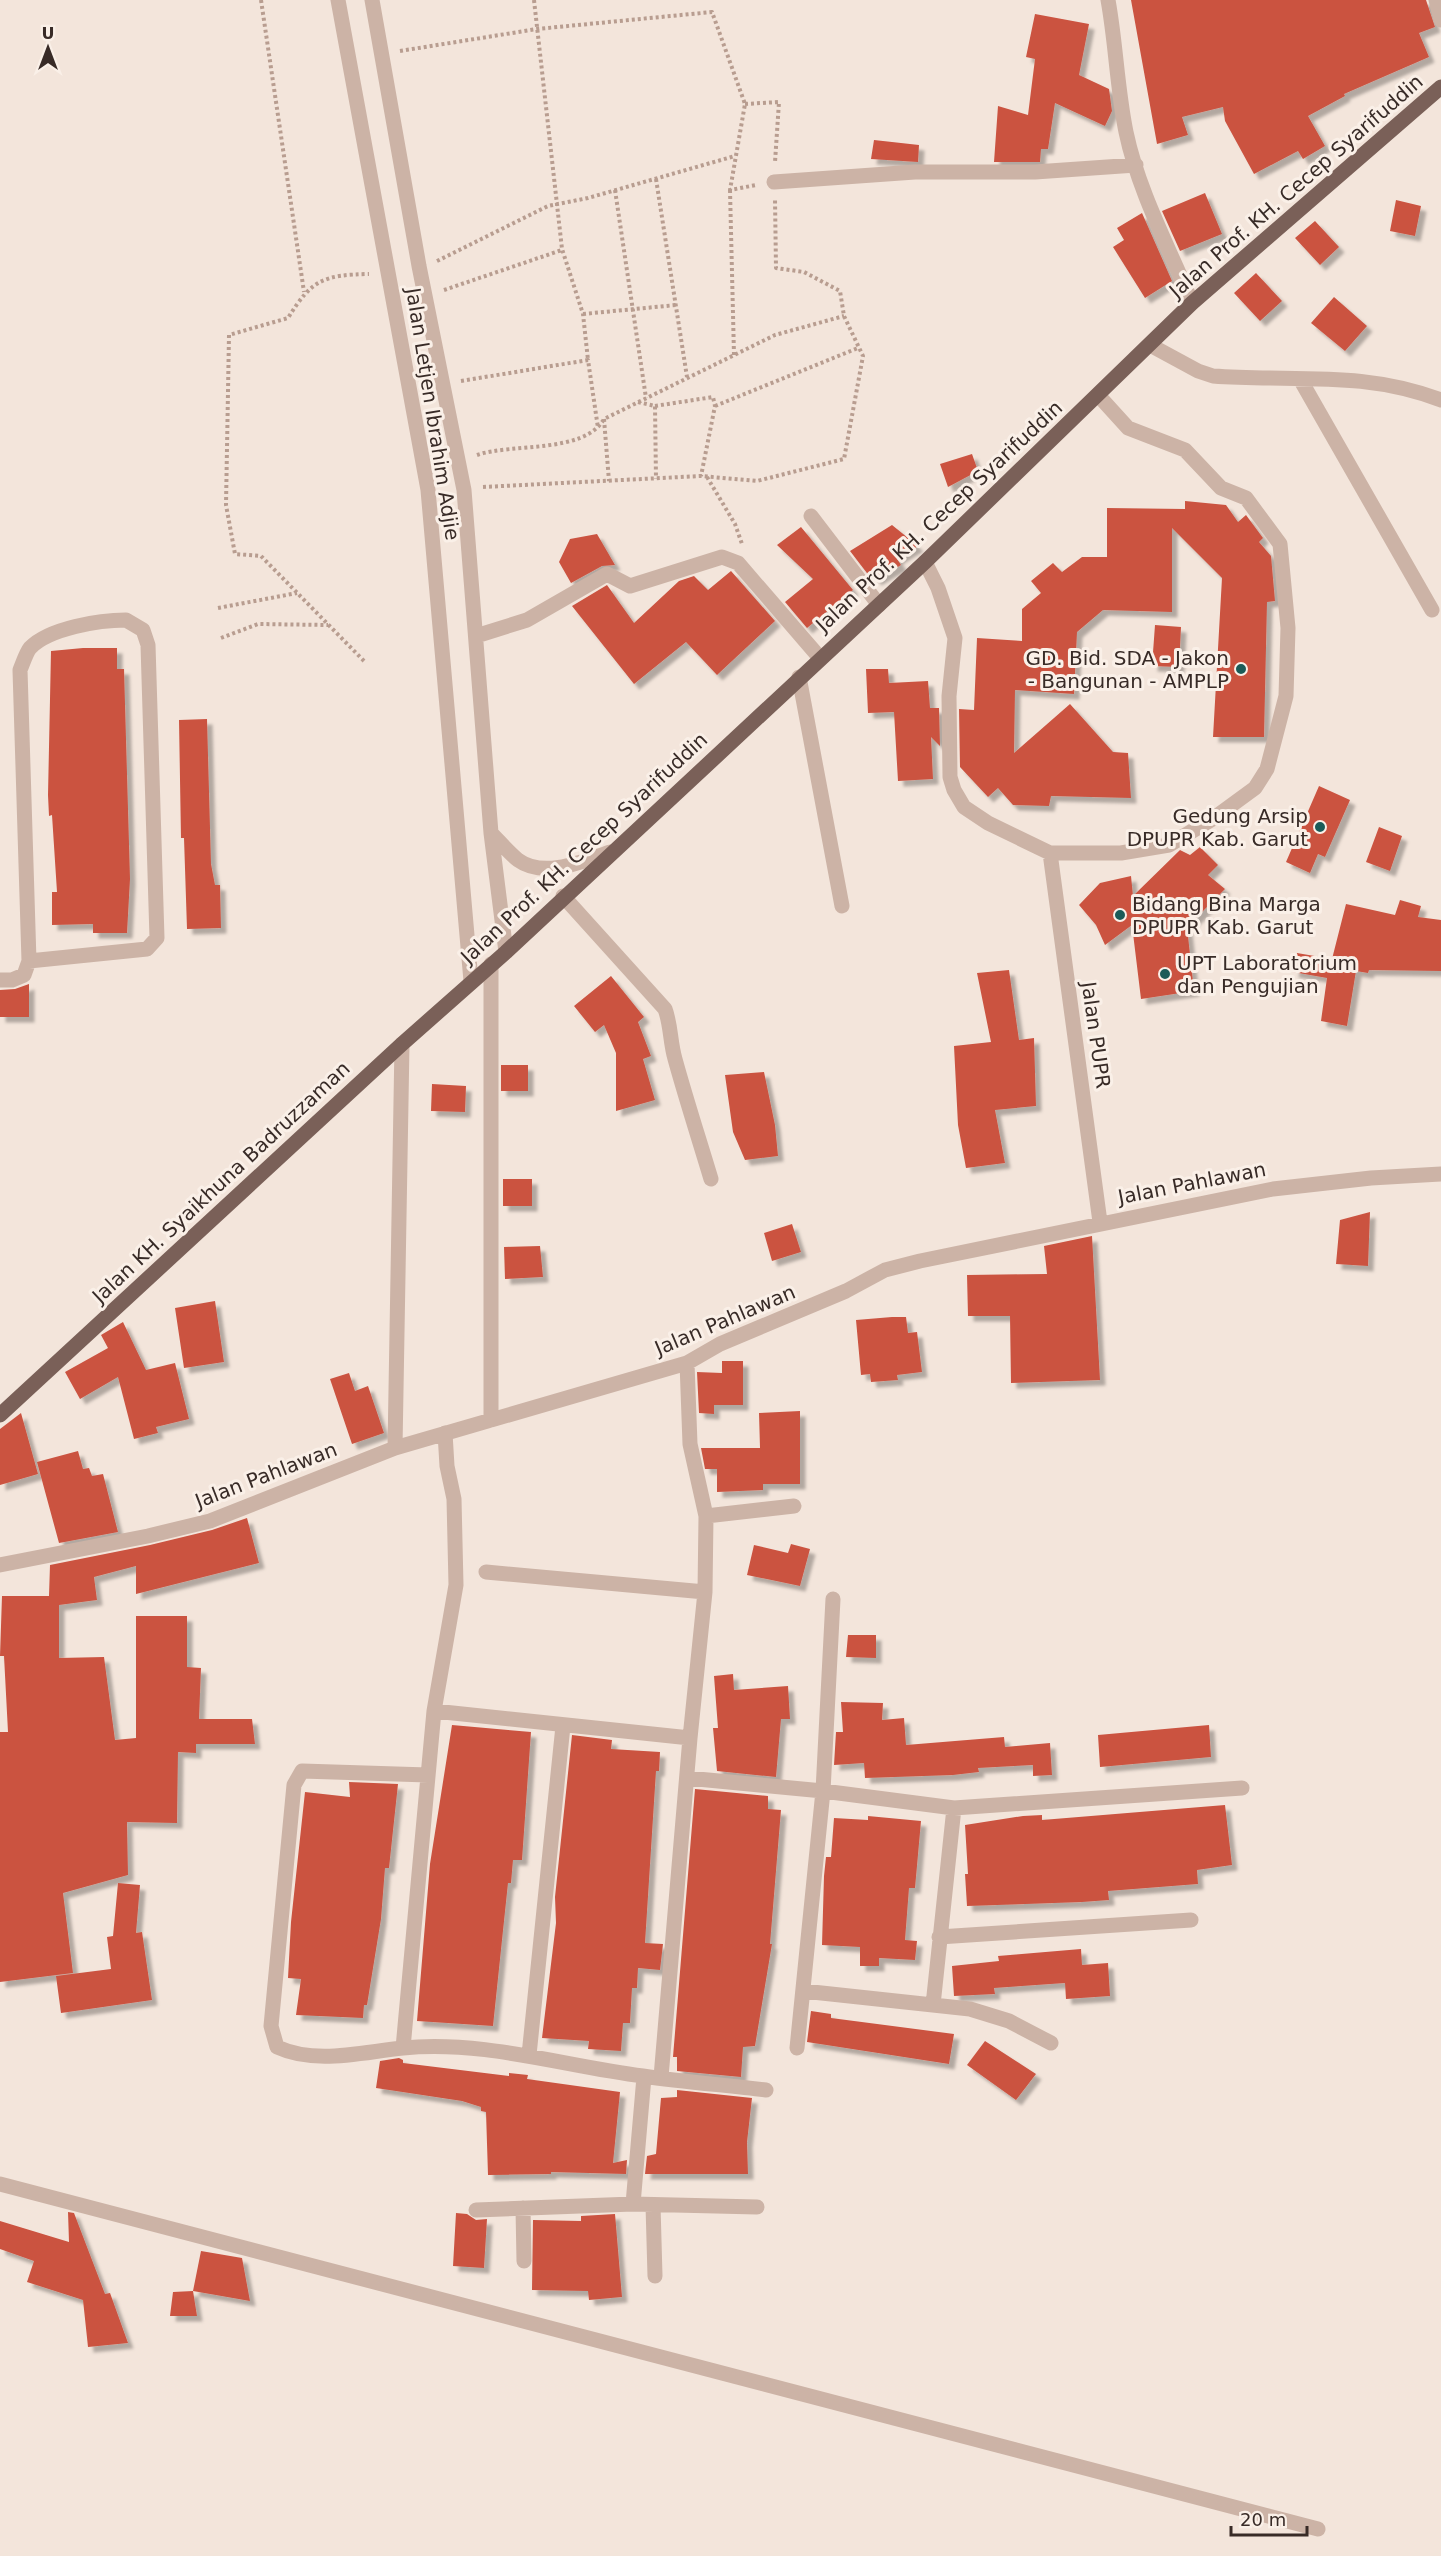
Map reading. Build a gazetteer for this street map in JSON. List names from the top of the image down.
{
  "streets": {
    "main road": ["Jalan Prof. KH. Cecep Syarifuddin", "Jalan KH. Syaikhuna Badruzzaman"],
    "street": ["Jalan Letjen Ibrahim Adjie", "Jalan PUPR", "Jalan Pahlawan"]
  },
  "crossings": [
    ["Jalan Prof. KH. Cecep Syarifuddin", "Jalan Letjen Ibrahim Adjie"],
    ["Jalan Prof. KH. Cecep Syarifuddin", "Jalan KH. Syaikhuna Badruzzaman"],
    ["Jalan Letjen Ibrahim Adjie", "Jalan KH. Syaikhuna Badruzzaman"],
    ["Jalan PUPR", "Jalan Pahlawan"]
  ],
  "places": [
    "GD. Bid. SDA - Jakon - Bangunan - AMPLP",
    "Gedung Arsip DPUPR Kab. Garut",
    "Bidang Bina Marga DPUPR Kab. Garut",
    "UPT Laboratorium dan Pengujian"
  ],
  "scale_bar": "20 m",
  "north": "top"
}
